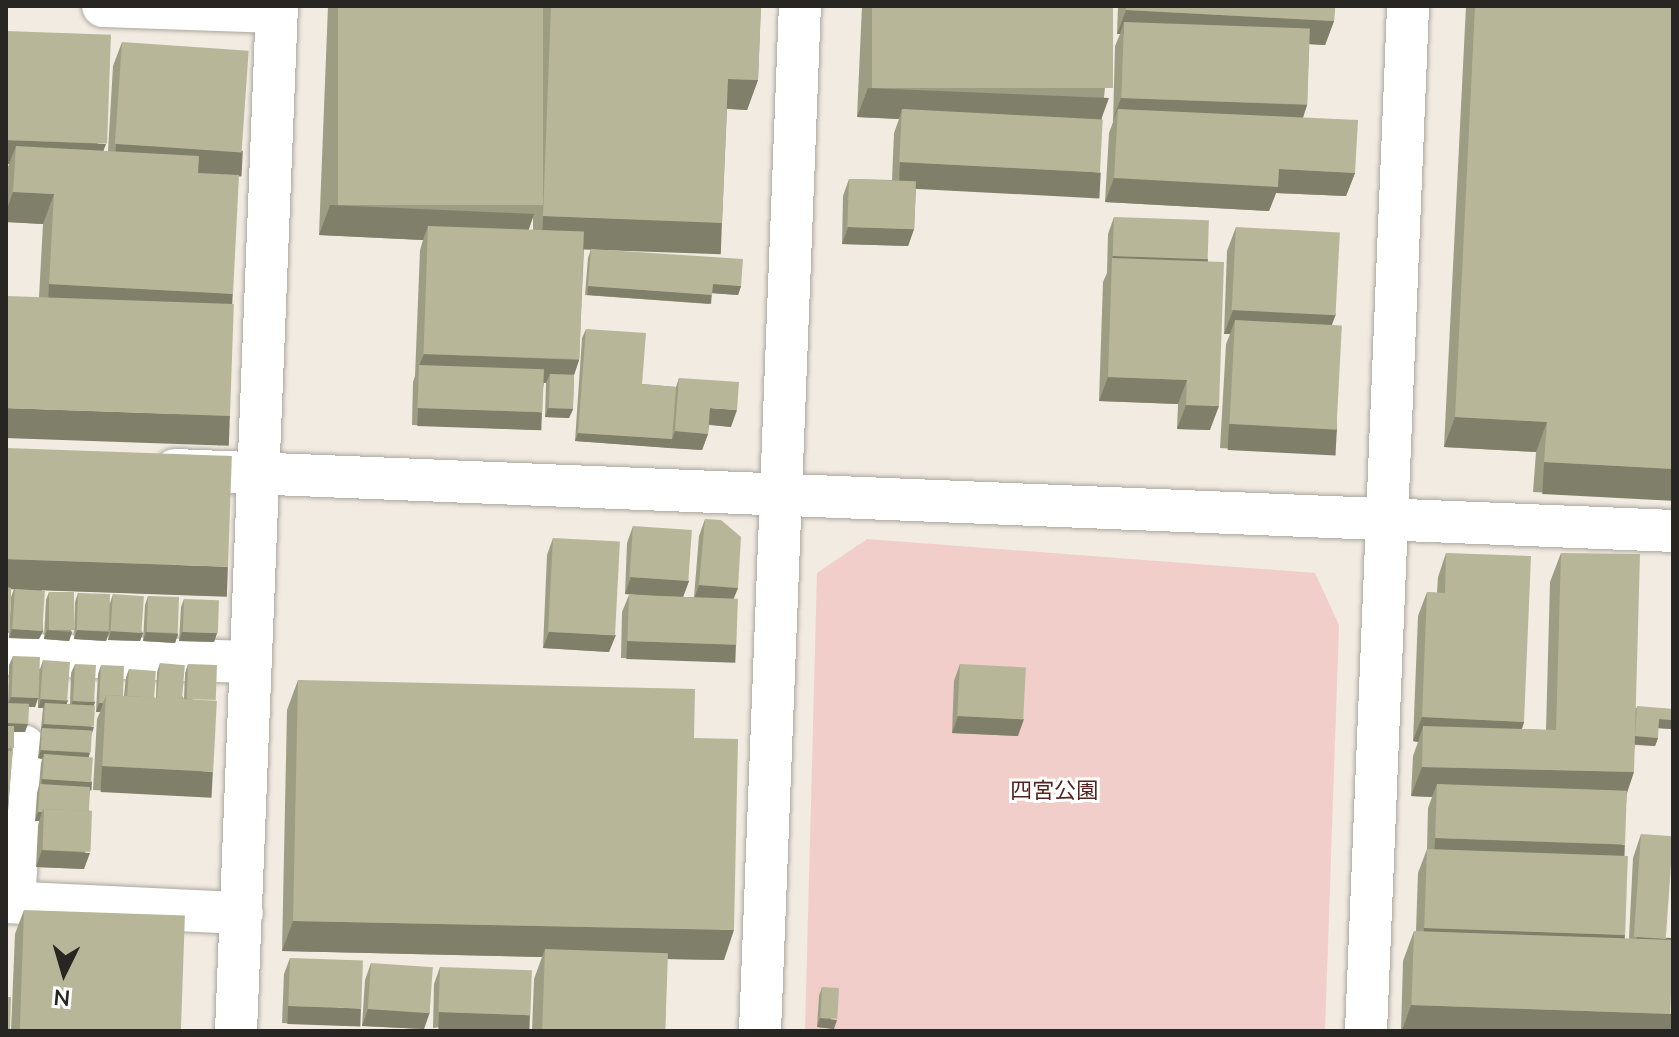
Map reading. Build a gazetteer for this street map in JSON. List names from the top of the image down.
{
  "parks": ["四宮公園"],
  "north": "bottom"
}
